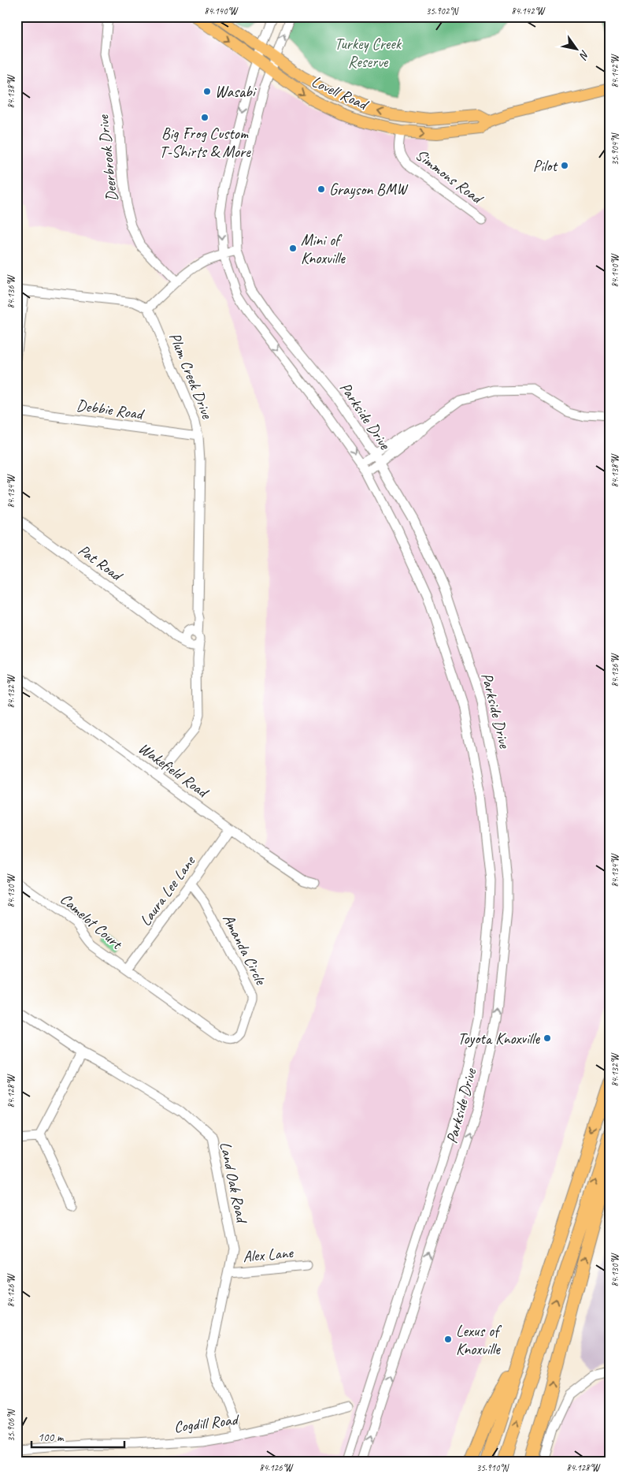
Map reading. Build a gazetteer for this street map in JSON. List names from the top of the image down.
{
  "streets": {
    "main road": ["Lovell Road"],
    "street": [
      "Deerbrook Drive",
      "Simmons Road",
      "Plum Creek Drive",
      "Debbie Road",
      "Parkside Drive",
      "Pat Road",
      "Wakefield Road",
      "Laura Lee Lane",
      "Camelot Court",
      "Amanda Circle",
      "Land Oak Road",
      "Alex Lane",
      "Cogdill Road"
    ]
  },
  "crossings": [
    ["Lovell Road", "Simmons Road"],
    ["Lovell Road", "Parkside Drive"],
    ["Plum Creek Drive", "Debbie Road"],
    ["Plum Creek Drive", "Pat Road"],
    ["Plum Creek Drive", "Wakefield Road"],
    ["Wakefield Road", "Laura Lee Lane"],
    ["Laura Lee Lane", "Camelot Court"],
    ["Laura Lee Lane", "Amanda Circle"],
    ["Camelot Court", "Amanda Circle"],
    ["Land Oak Road", "Alex Lane"],
    ["Land Oak Road", "Cogdill Road"]
  ],
  "parks": ["Turkey Creek Reserve"],
  "places": [
    "Wasabi",
    "Big Frog Custom T-Shirts & More",
    "Pilot",
    "Grayson BMW",
    "Mini of Knoxville",
    "Toyota Knoxville",
    "Lexus of Knoxville"
  ],
  "scale_bar": "100 m",
  "north": "bottom right",
  "coordinates": [
    "84.140°W",
    "35.902°N",
    "84.142°W",
    "84.138°W",
    "35.904°N",
    "84.136°W",
    "84.134°W",
    "84.132°W",
    "84.130°W",
    "84.128°W",
    "84.126°W",
    "35.906°N",
    "35.910°N"
  ]
}
